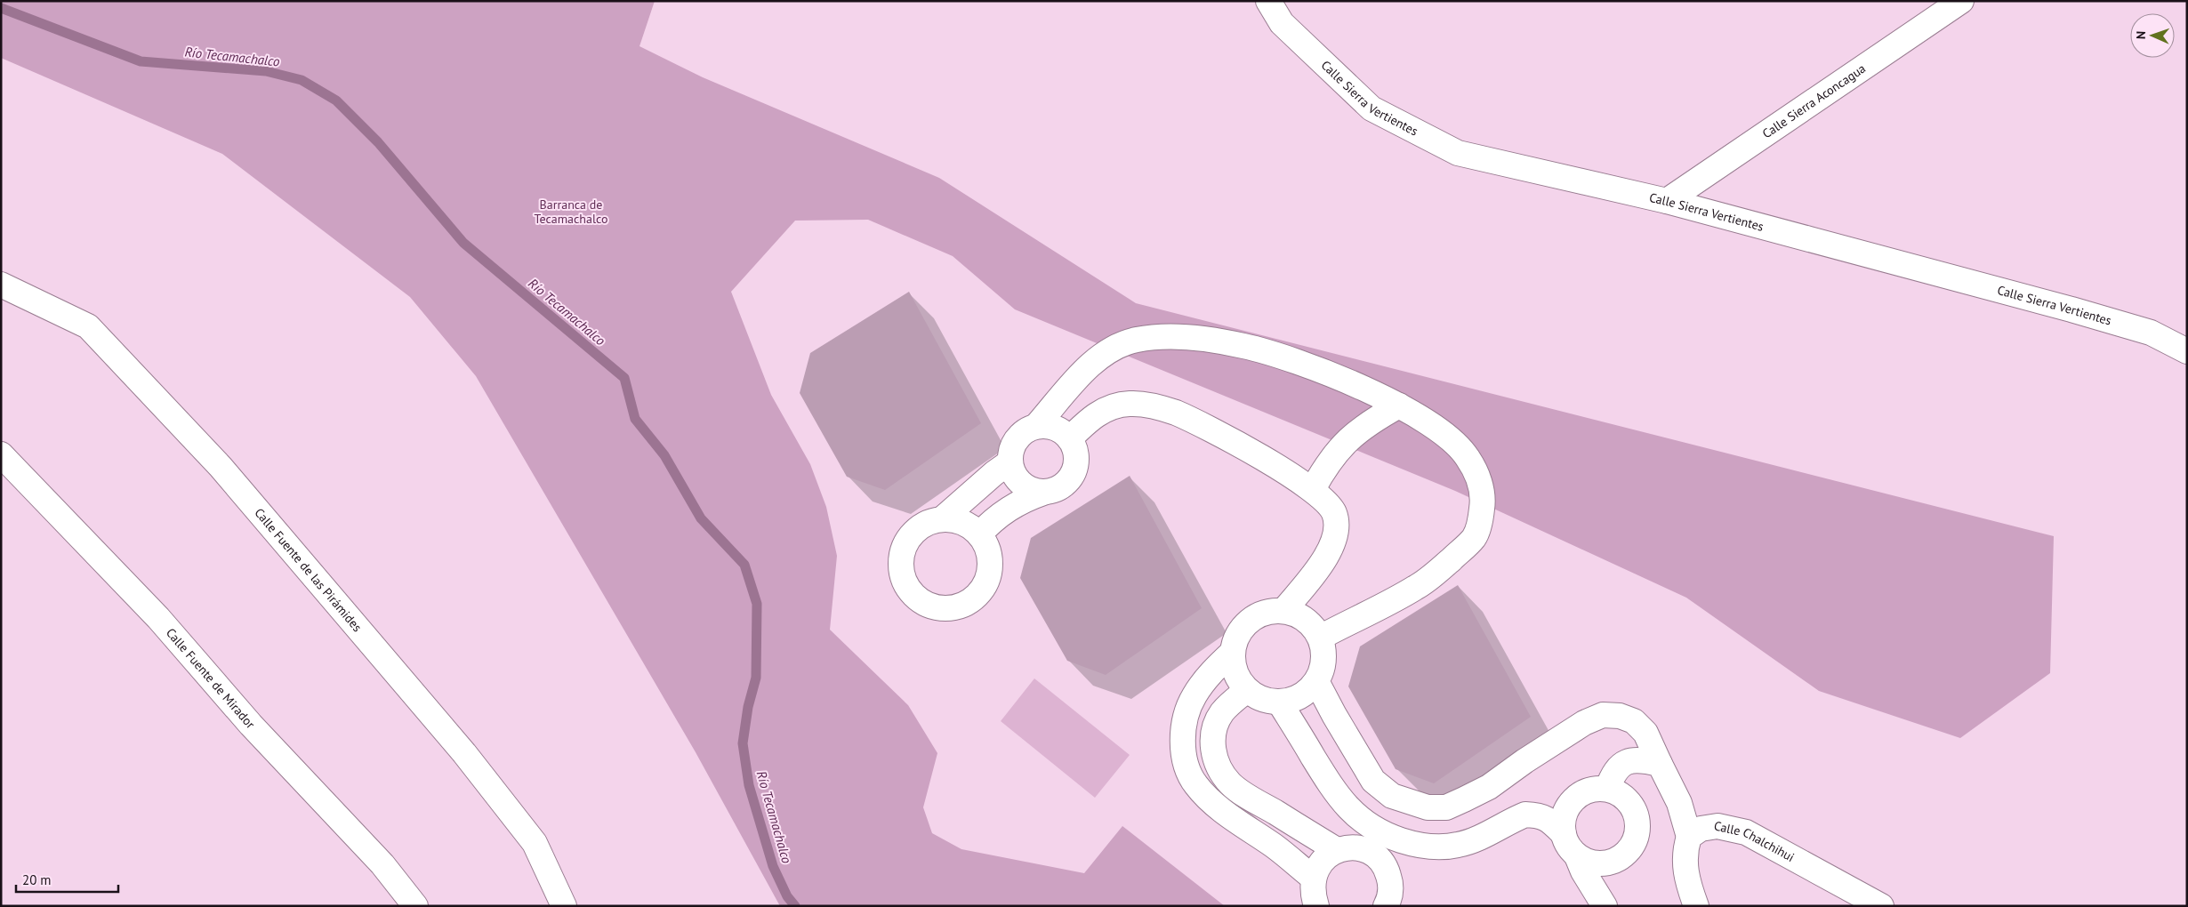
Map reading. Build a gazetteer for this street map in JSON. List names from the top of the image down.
{
  "streets": {
    "street": [
      "Calle Sierra Vertientes",
      "Calle Sierra Aconcagua",
      "Calle Fuente de las Pirámides",
      "Calle Fuente de Mirador",
      "Calle Chalchihui"
    ]
  },
  "crossings": [
    ["Calle Sierra Vertientes", "Calle Sierra Aconcagua"]
  ],
  "water": ["Río Tecamachalco"],
  "parks": ["Barranca de Tecamachalco"],
  "scale_bar": "20 m",
  "north": "left"
}
